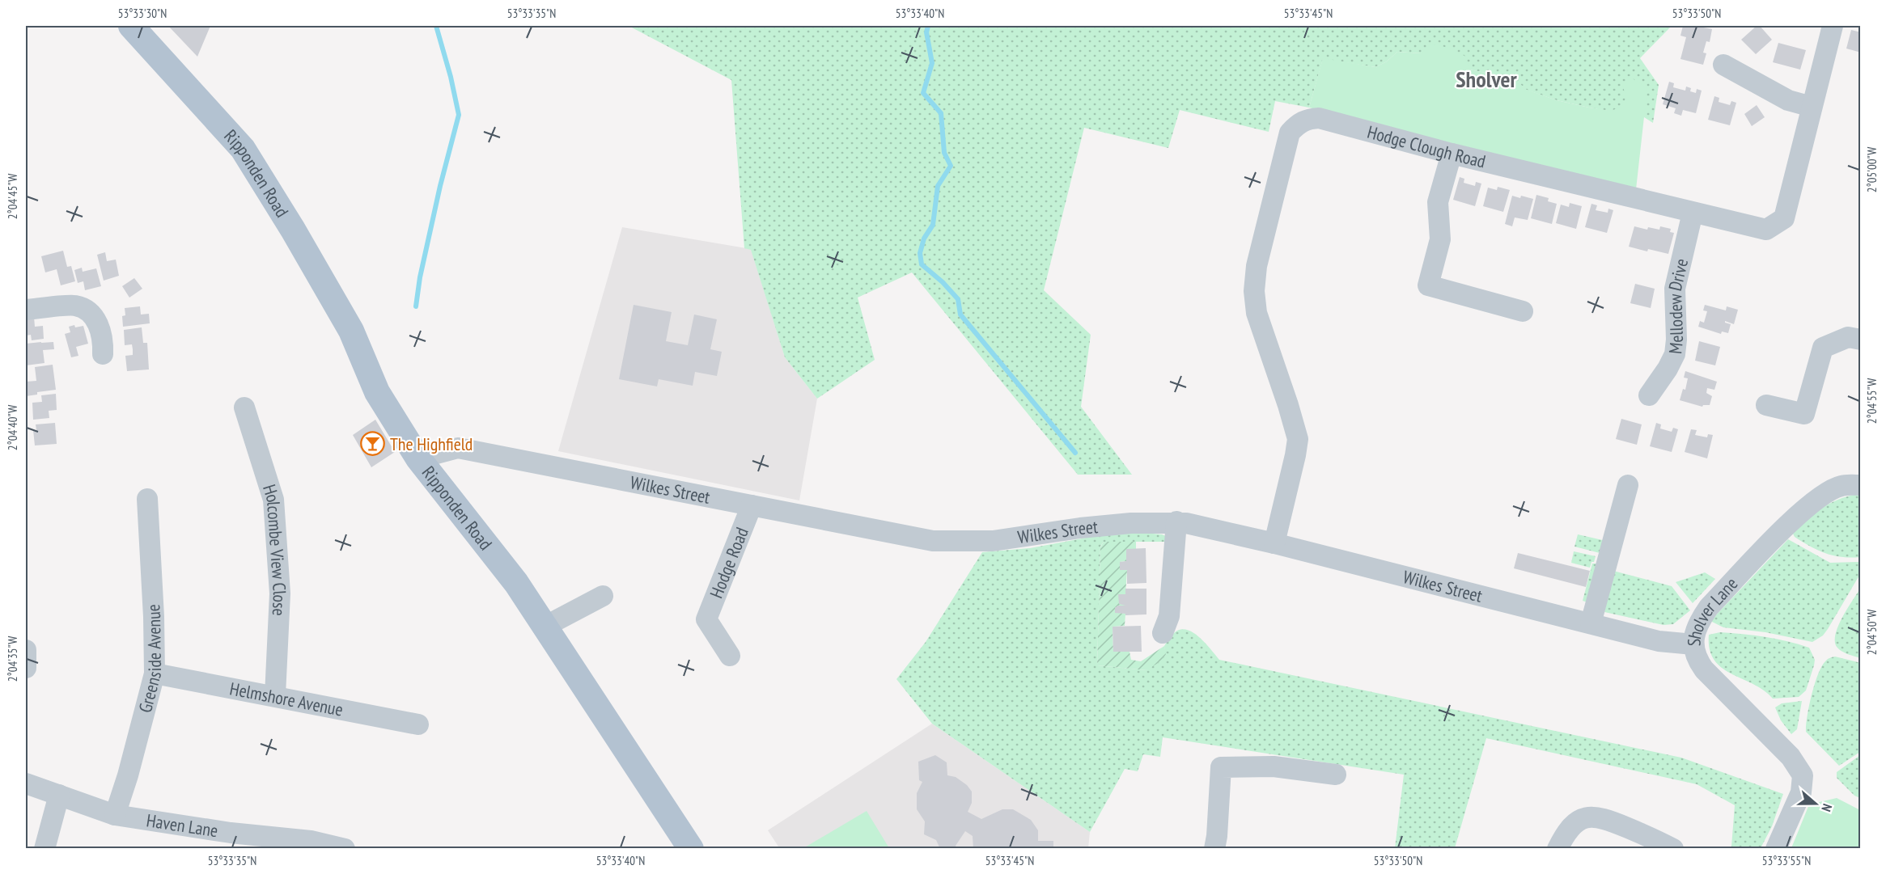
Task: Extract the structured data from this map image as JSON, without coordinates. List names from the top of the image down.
{
  "streets": {
    "main road": ["Ripponden Road"],
    "street": [
      "Hodge Clough Road",
      "Mellodew Drive",
      "Wilkes Street",
      "Holcombe View Close",
      "Hodge Road",
      "Sholver Lane",
      "Greenside Avenue",
      "Helmshore Avenue",
      "Haven Lane"
    ]
  },
  "crossings": [
    ["Hodge Clough Road", "Mellodew Drive"],
    ["Hodge Clough Road", "Wilkes Street"],
    ["Ripponden Road", "Wilkes Street"],
    ["Wilkes Street", "Hodge Road"],
    ["Wilkes Street", "Sholver Lane"],
    ["Holcombe View Close", "Helmshore Avenue"],
    ["Greenside Avenue", "Helmshore Avenue"],
    ["Greenside Avenue", "Haven Lane"]
  ],
  "districts": ["Sholver"],
  "places": {
    "bar": ["The Highfield"]
  },
  "north": "right",
  "coordinates": [
    "53°33'30\"N",
    "53°33'35\"N",
    "53°33'40\"N",
    "53°33'45\"N",
    "53°33'50\"N",
    "2°05'00\"W",
    "2°04'45\"W",
    "2°04'55\"W",
    "2°04'40\"W",
    "2°04'50\"W",
    "2°04'35\"W",
    "53°33'55\"N"
  ]
}
